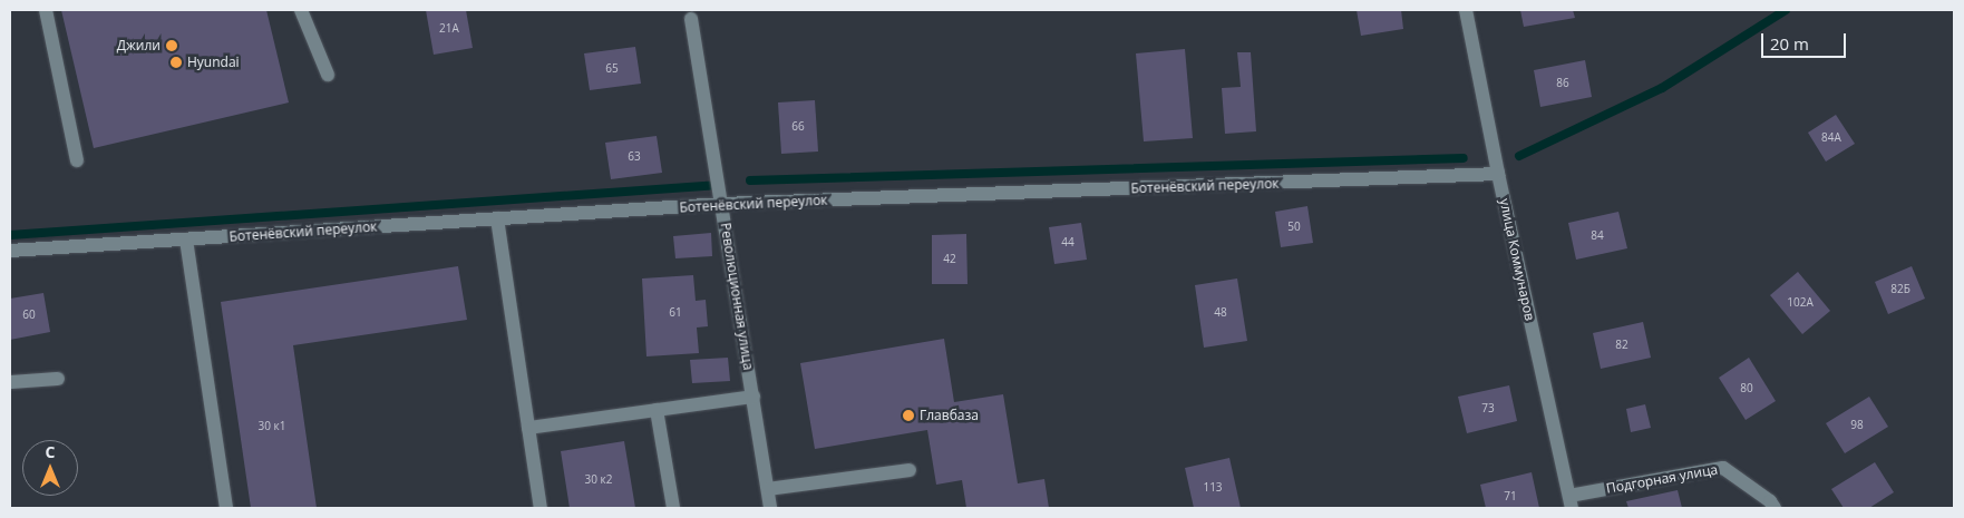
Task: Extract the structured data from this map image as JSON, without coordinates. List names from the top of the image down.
{
  "streets": {
    "street": [
      "Ботенёвский переулок",
      "улица Коммунаров",
      "Революционная улица",
      "Подгорная улица"
    ]
  },
  "crossings": [
    ["Ботенёвский переулок", "улица Коммунаров"],
    ["Ботенёвский переулок", "Революционная улица"],
    ["улица Коммунаров", "Подгорная улица"]
  ],
  "places": ["Джили", "Hyundai", "Главбаза"],
  "house_numbers": [
    "21А",
    "65",
    "86",
    "66",
    "84А",
    "63",
    "50",
    "84",
    "44",
    "42",
    "82Б",
    "102А",
    "61",
    "48",
    "60",
    "82",
    "80",
    "73",
    "98",
    "30 к1",
    "30 к2",
    "113",
    "71"
  ],
  "scale_bar": "20 m",
  "north": "top"
}
